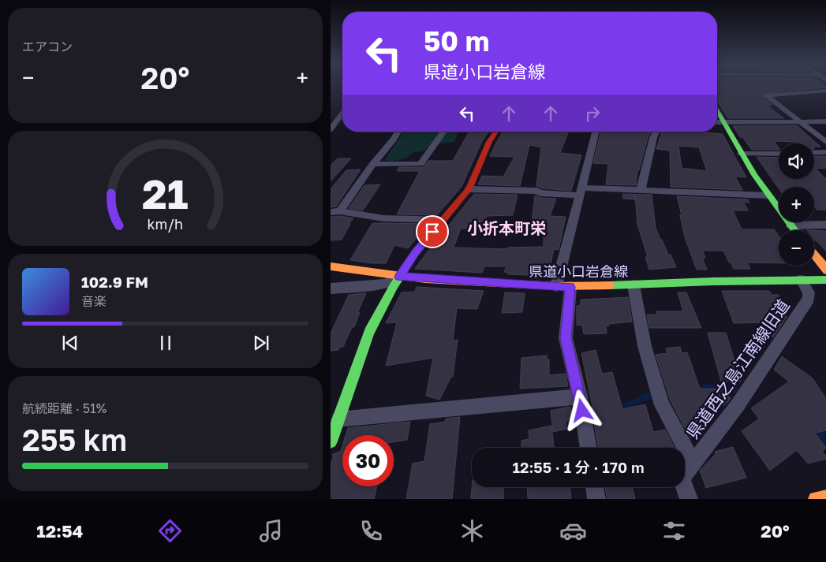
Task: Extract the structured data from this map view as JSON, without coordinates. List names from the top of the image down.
{
  "streets": {
    "main road": ["県道小口岩倉線"],
    "street": ["県道西之島江南線旧道"]
  },
  "crossings": [
    ["県道小口岩倉線", "県道西之島江南線旧道"]
  ],
  "districts": ["小折本町栄"],
  "page": {
    "tile": [
      "エアコン",
      ["航続距離 · 51%", "255 km"]
    ],
    "turn": ["50 m", "県道小口岩倉線"],
    "heat": ["−", "20°", "+"],
    "map_buttons": ["+", "−"],
    "song": ["102.9 FM", "音楽"],
    "limit": "30",
    "trip": "12:55 · 1 分 · 170 m",
    "tabs": ["12:54", "20°"],
    "gauge": ["21", "km/h"]
  }
}
